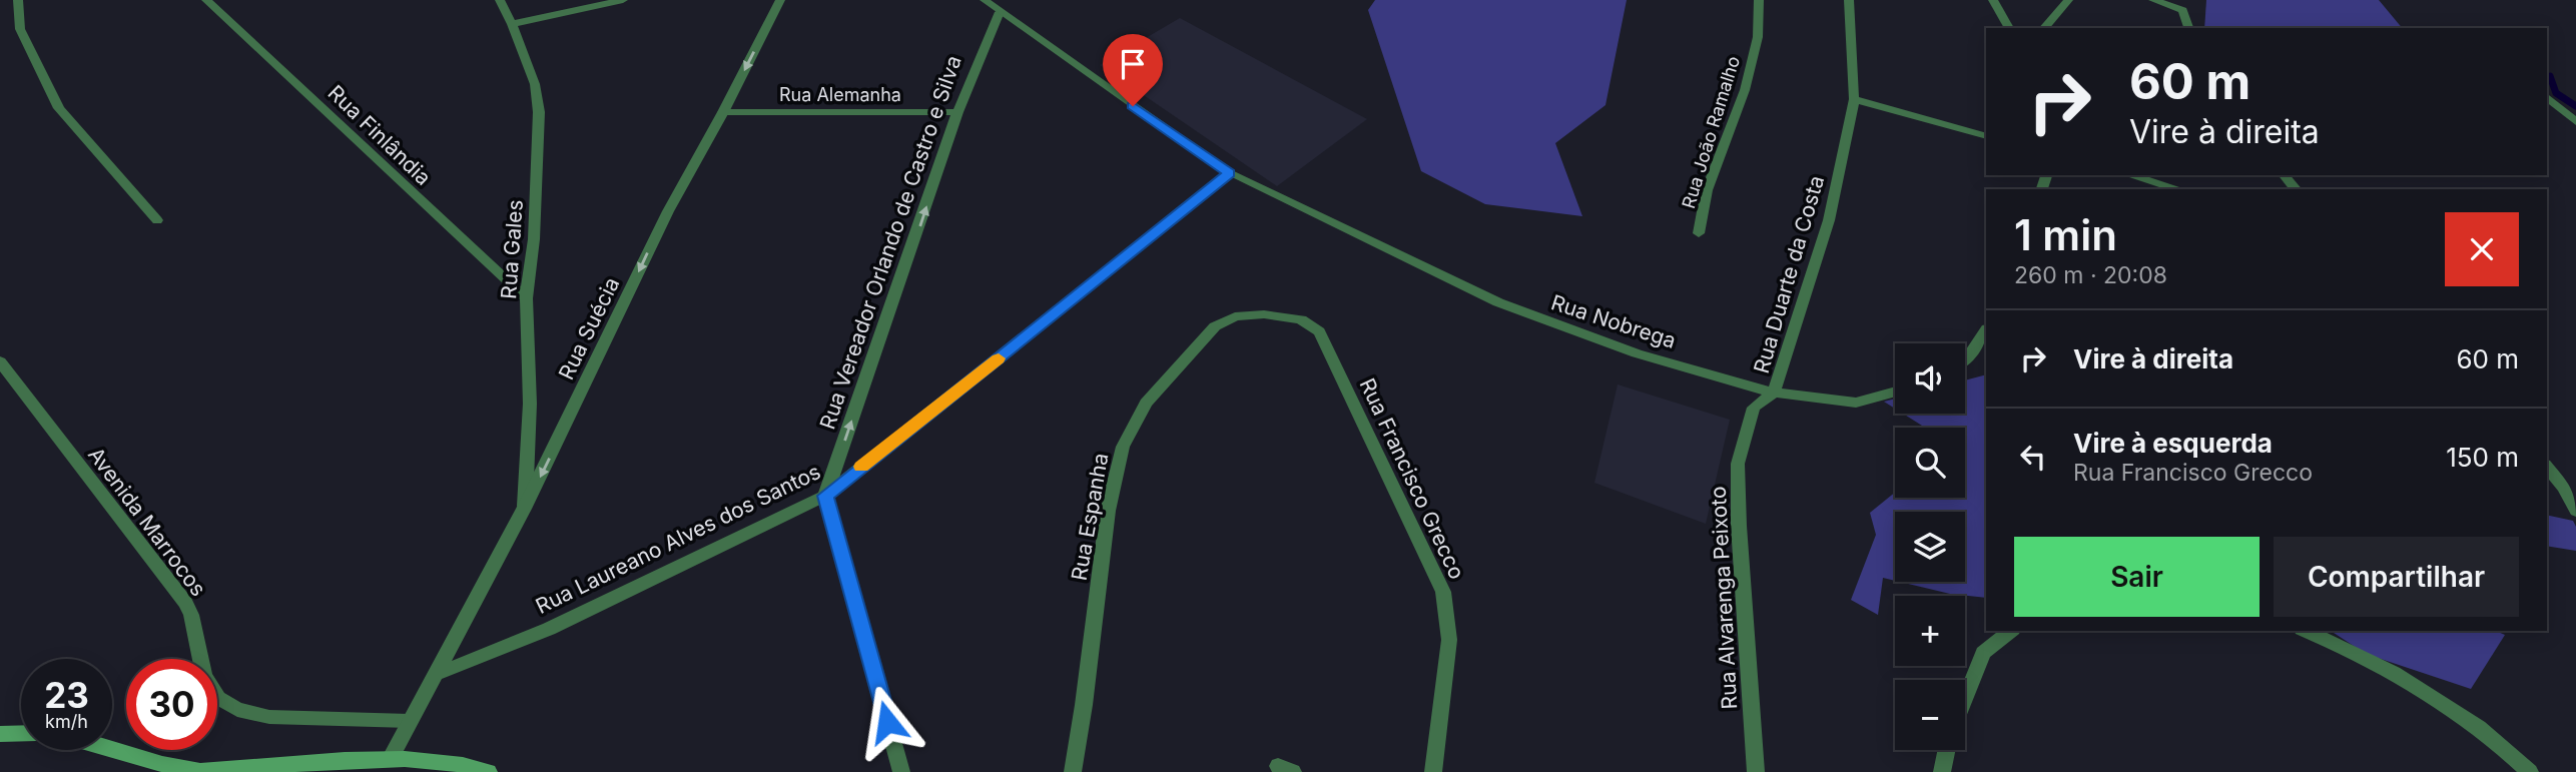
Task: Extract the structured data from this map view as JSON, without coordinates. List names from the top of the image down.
{
  "streets": {
    "street": [
      "Rua Alemanha",
      "Rua João Ramalho",
      "Rua Finlândia",
      "Rua Vereador Orlando de Castro e Silva",
      "Rua Gales",
      "Rua Duarte da Costa",
      "Rua Nobrega",
      "Rua Suécia",
      "Rua Francisco Grecco",
      "Rua Espanha",
      "Avenida Marrocos",
      "Rua Laureano Alves dos Santos",
      "Rua Alvarenga Peixoto"
    ]
  },
  "crossings": [
    ["Rua Alemanha", "Rua Vereador Orlando de Castro e Silva"],
    ["Rua Alemanha", "Rua Suécia"],
    ["Rua Finlândia", "Rua Gales"],
    ["Rua Vereador Orlando de Castro e Silva", "Rua Laureano Alves dos Santos"],
    ["Rua Gales", "Rua Suécia"],
    ["Rua Duarte da Costa", "Rua Nobrega"],
    ["Rua Duarte da Costa", "Rua Alvarenga Peixoto"],
    ["Rua Nobrega", "Rua Laureano Alves dos Santos"],
    ["Rua Nobrega", "Rua Alvarenga Peixoto"],
    ["Rua Suécia", "Rua Laureano Alves dos Santos"],
    ["Rua Francisco Grecco", "Rua Espanha"]
  ],
  "one_way": ["Rua Vereador Orlando de Castro e Silva", "Rua Suécia"],
  "page": {
    "turn": ["60 m", "Vire à direita"],
    "heading": ["1 min", "260 m · 20:08"],
    "list": [
      {
        "name": "Vire à direita",
        "value": "60 m"
      },
      {
        "name": "Vire à esquerda",
        "note": "Rua Francisco Grecco",
        "value": "150 m"
      }
    ],
    "map_buttons": ["+", "−"],
    "buttons": ["Sair", "Compartilhar"],
    "speed": "23 km/h",
    "limit": "30"
  }
}
